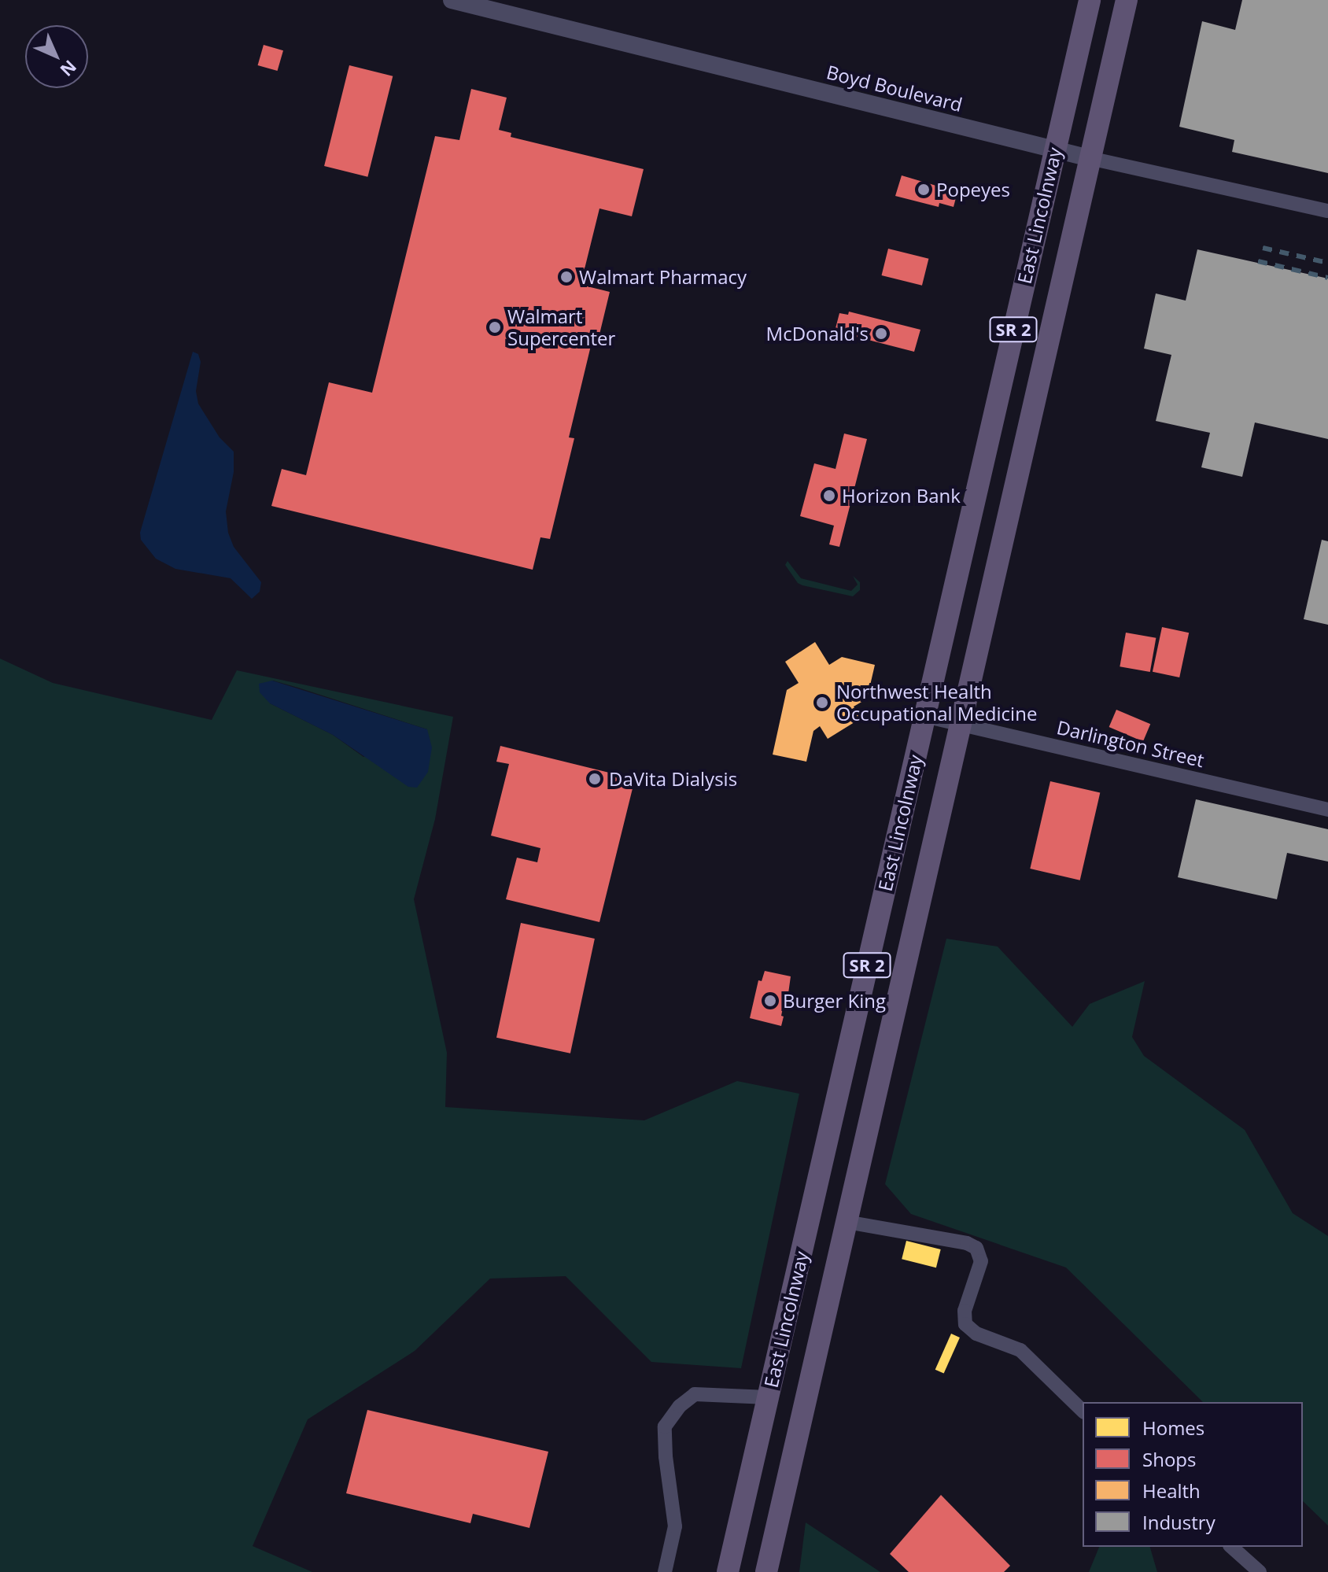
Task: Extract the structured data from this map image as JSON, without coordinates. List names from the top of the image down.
{
  "streets": {
    "main road": ["East Lincolnway", "SR 2"],
    "street": ["Boyd Boulevard", "Darlington Street"]
  },
  "crossings": [
    ["Boyd Boulevard", "East Lincolnway"],
    ["East Lincolnway", "Darlington Street"]
  ],
  "places": [
    "Popeyes",
    "Walmart Pharmacy",
    "Walmart Supercenter",
    "McDonald's",
    "Horizon Bank",
    "Northwest Health Occupational Medicine",
    "DaVita Dialysis",
    "Burger King"
  ],
  "legend": [
    "Homes",
    "Shops",
    "Health",
    "Industry"
  ],
  "north": "bottom right"
}
